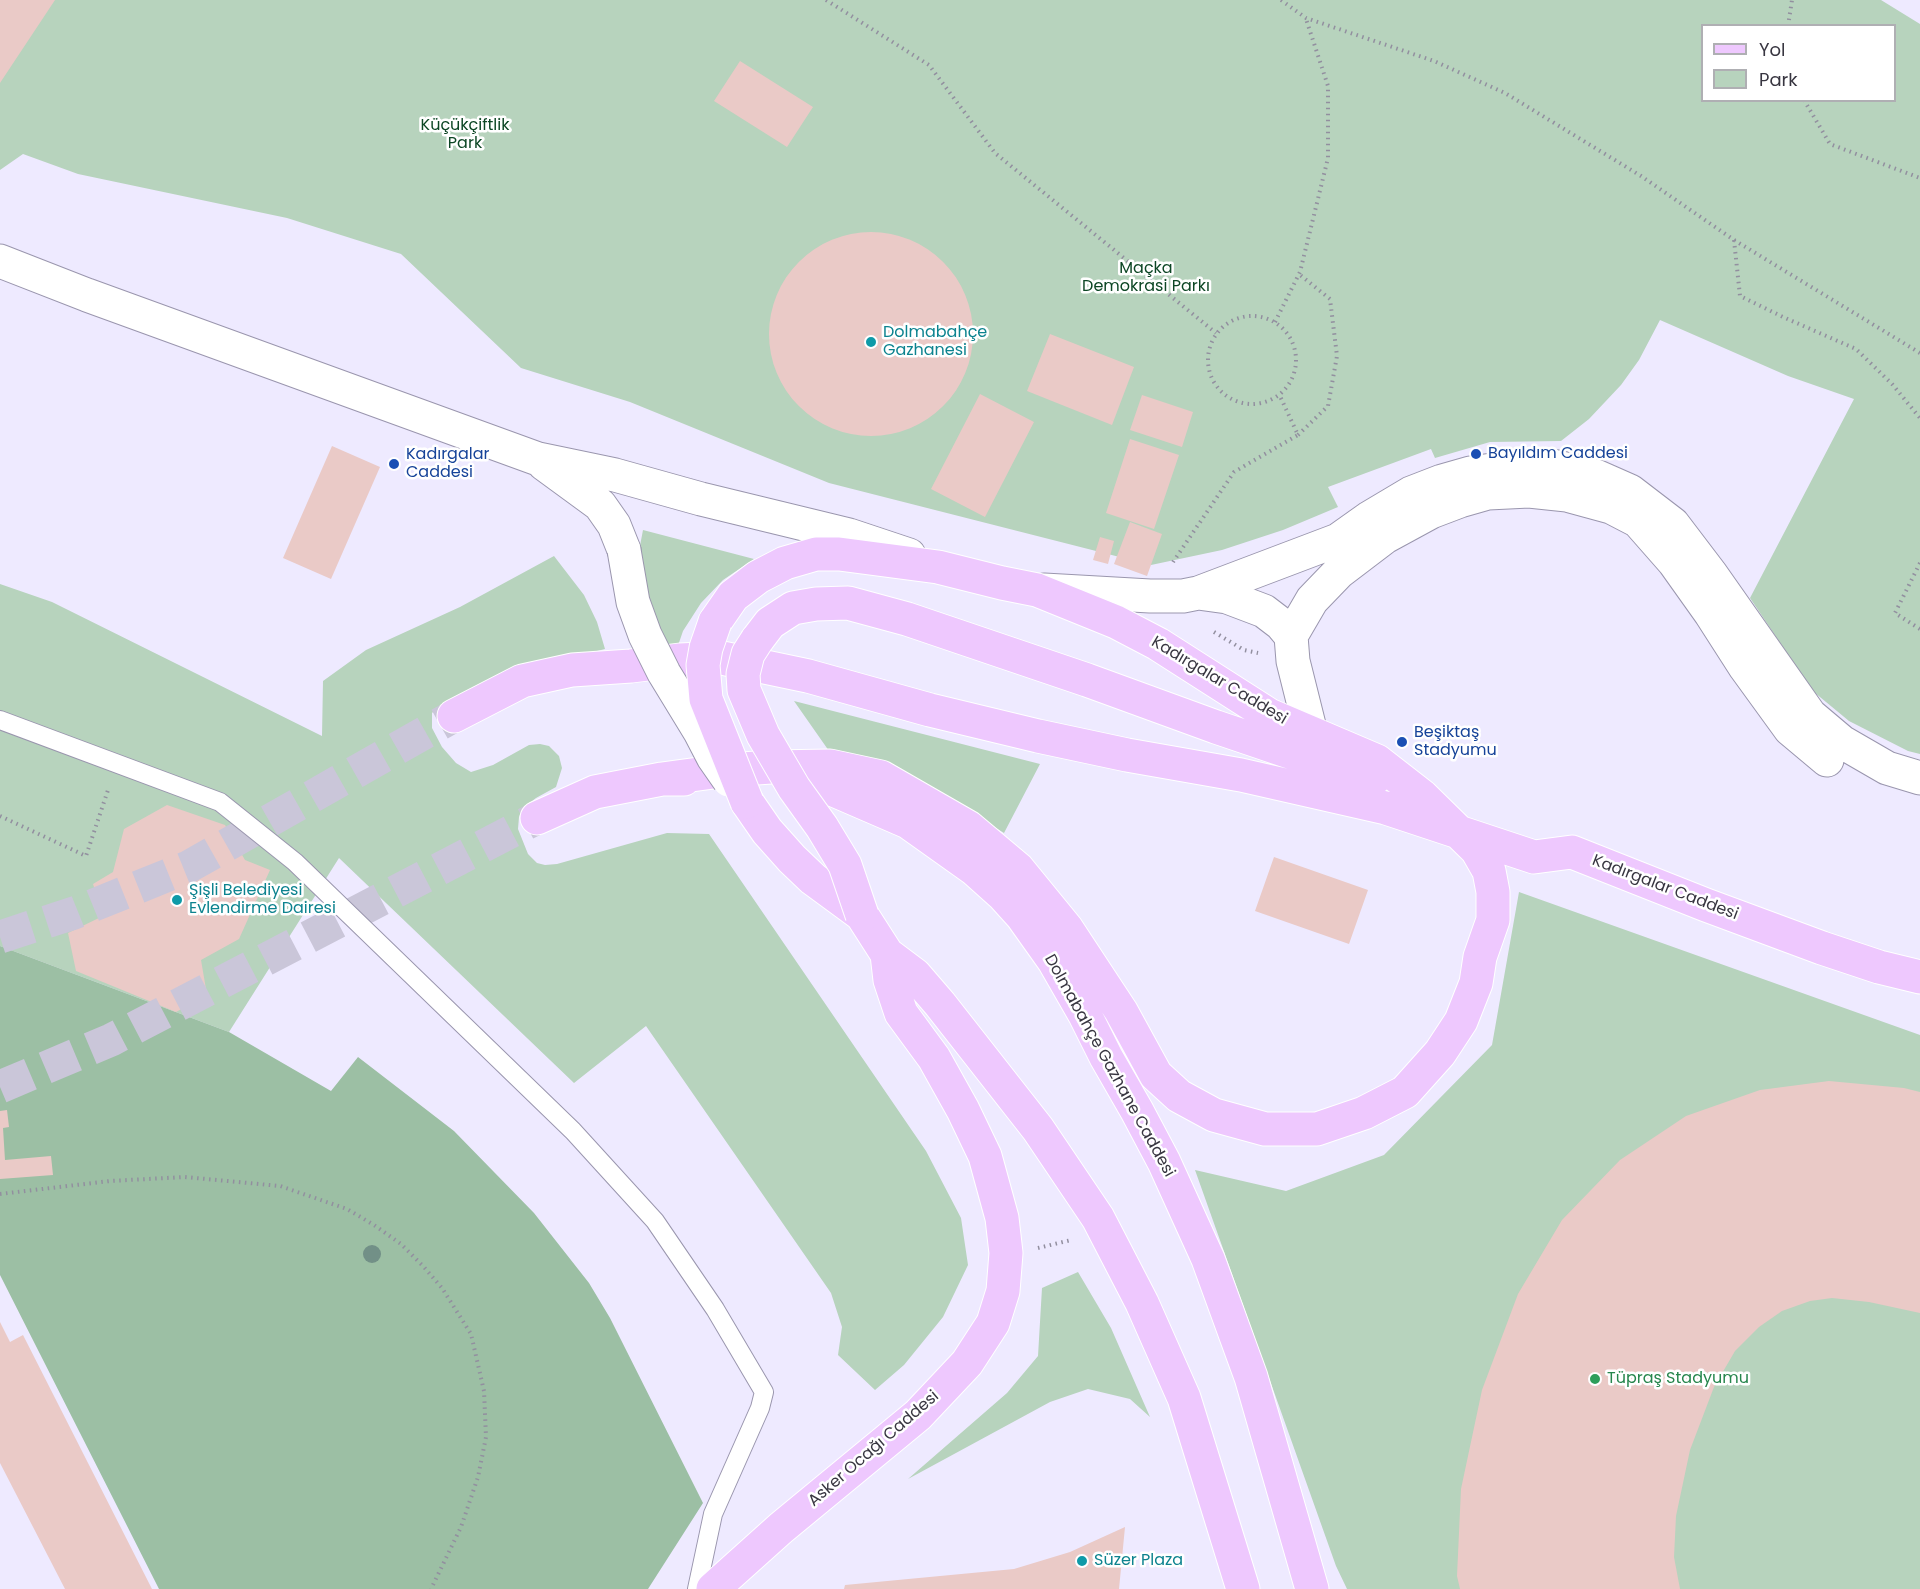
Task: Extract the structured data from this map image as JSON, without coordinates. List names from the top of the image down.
{
  "streets": {
    "main road": ["Kadırgalar Caddesi", "Dolmabahçe Gazhane Caddesi", "Asker Ocağı Caddesi"]
  },
  "parks": ["Küçükçiftlik Park", "Maçka Demokrasi Parkı"],
  "places": [
    "Dolmabahçe Gazhanesi",
    "Bayıldım Caddesi",
    "Kadırgalar Caddesi",
    "Beşiktaş Stadyumu",
    "Şişli Belediyesi Evlendirme Dairesi",
    "Tüpraş Stadyumu",
    "Süzer Plaza"
  ],
  "legend": ["Yol", "Park"]
}
